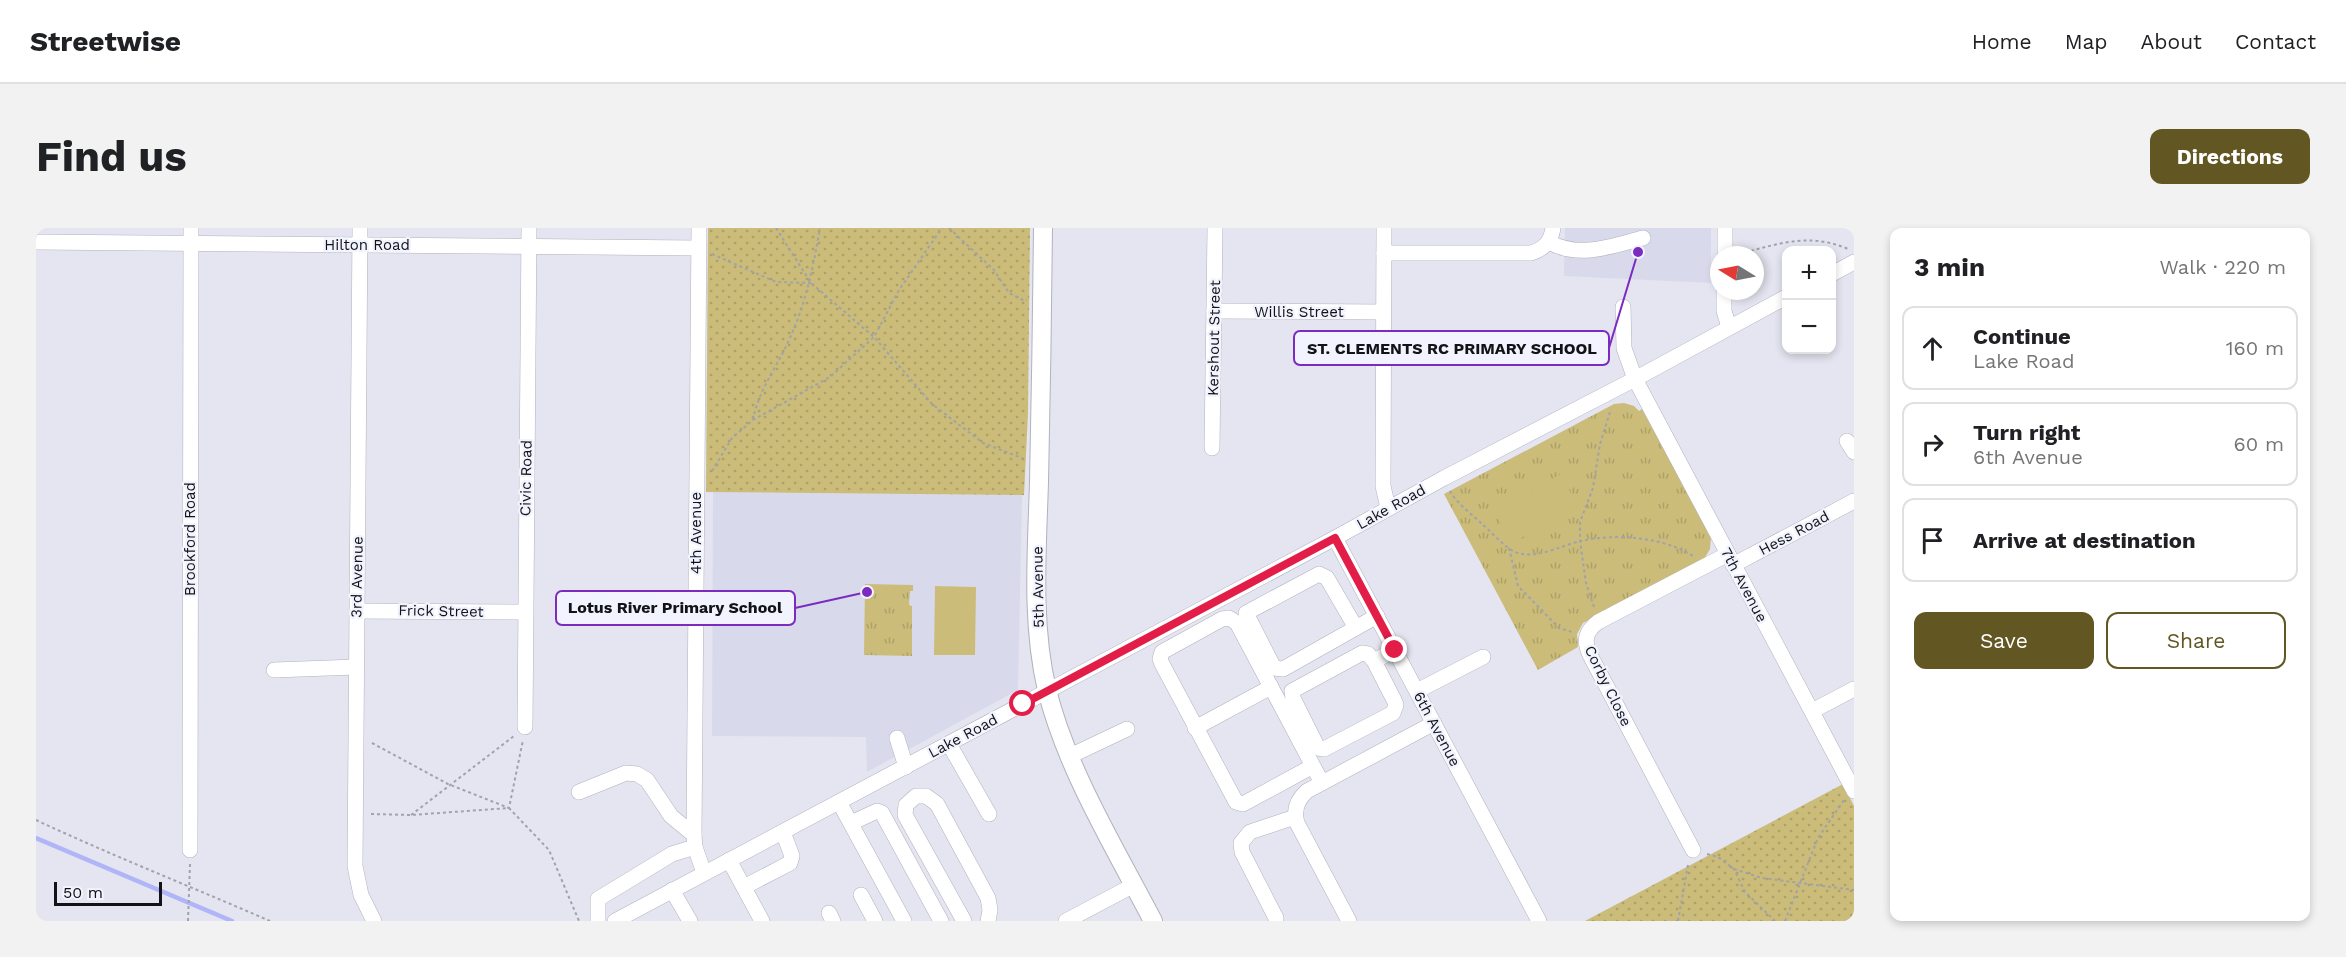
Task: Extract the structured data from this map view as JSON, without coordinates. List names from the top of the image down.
{
  "streets": {
    "main road": ["5th Avenue"],
    "street": [
      "Hilton Road",
      "Willis Street",
      "Kershout Street",
      "Civic Road",
      "Lake Road",
      "4th Avenue",
      "Hess Road",
      "Brookford Road",
      "3rd Avenue",
      "7th Avenue",
      "Frick Street",
      "Corby Close",
      "6th Avenue"
    ]
  },
  "crossings": [
    ["Hilton Road", "Civic Road"],
    ["Hilton Road", "4th Avenue"],
    ["Hilton Road", "Brookford Road"],
    ["Hilton Road", "3rd Avenue"],
    ["Willis Street", "Kershout Street"],
    ["Civic Road", "Frick Street"],
    ["Lake Road", "4th Avenue"],
    ["Lake Road", "7th Avenue"],
    ["Lake Road", "5th Avenue"],
    ["Lake Road", "6th Avenue"],
    ["Hess Road", "7th Avenue"],
    ["Hess Road", "Corby Close"],
    ["3rd Avenue", "Frick Street"],
    ["7th Avenue", "Corby Close"]
  ],
  "places": ["ST. CLEMENTS RC PRIMARY SCHOOL", "Lotus River Primary School"],
  "scale_bar": "50 m",
  "north": "left",
  "page": {
    "header": "Streetwise",
    "nav": [
      "Home",
      "Map",
      "About",
      "Contact"
    ],
    "buttons": [
      "Directions",
      ["Save", "Share"]
    ],
    "title": "Find us",
    "heading": ["3 min", "Walk · 220 m"],
    "map_buttons": ["+", "−"],
    "list": [
      ["Continue", "Lake Road", "160 m"],
      ["Turn right", "6th Avenue", "60 m"],
      "Arrive at destination"
    ],
    "scale": "50 m"
  }
}
